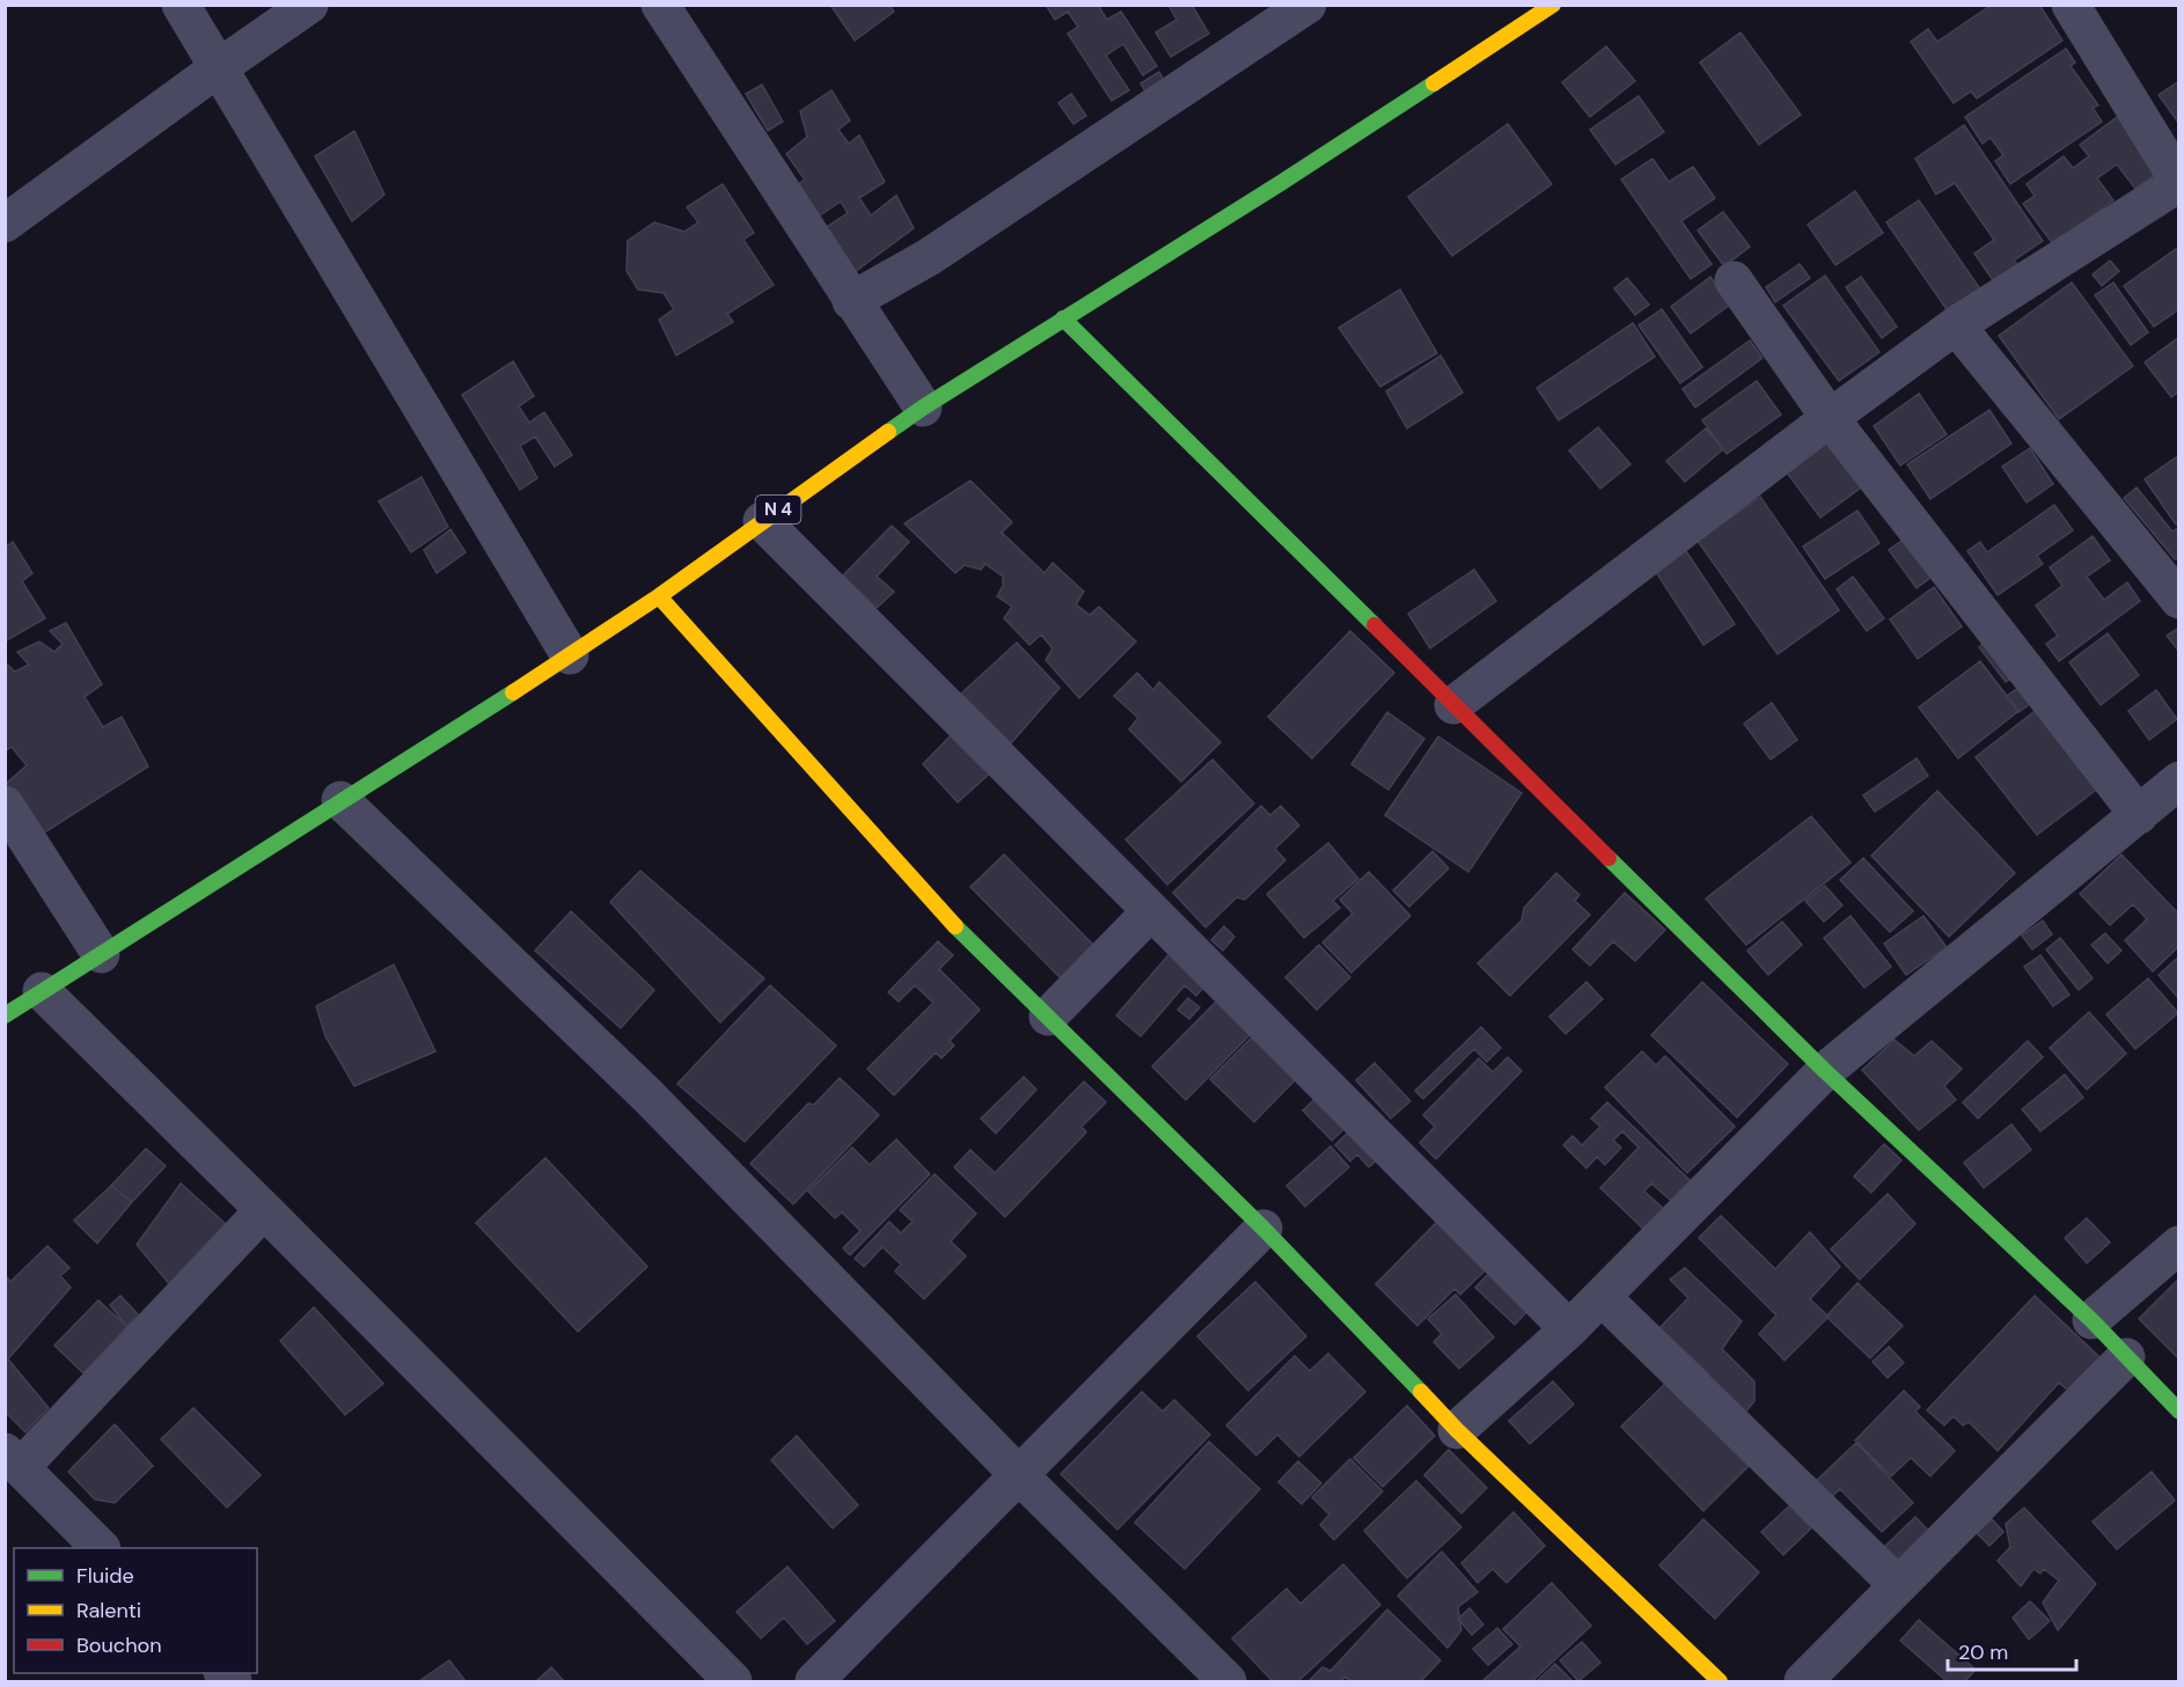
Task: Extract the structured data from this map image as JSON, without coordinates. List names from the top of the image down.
{
  "streets": {
    "street": ["N 4"]
  },
  "legend": ["Fluide", "Ralenti", "Bouchon"],
  "scale_bar": "20 m"
}
